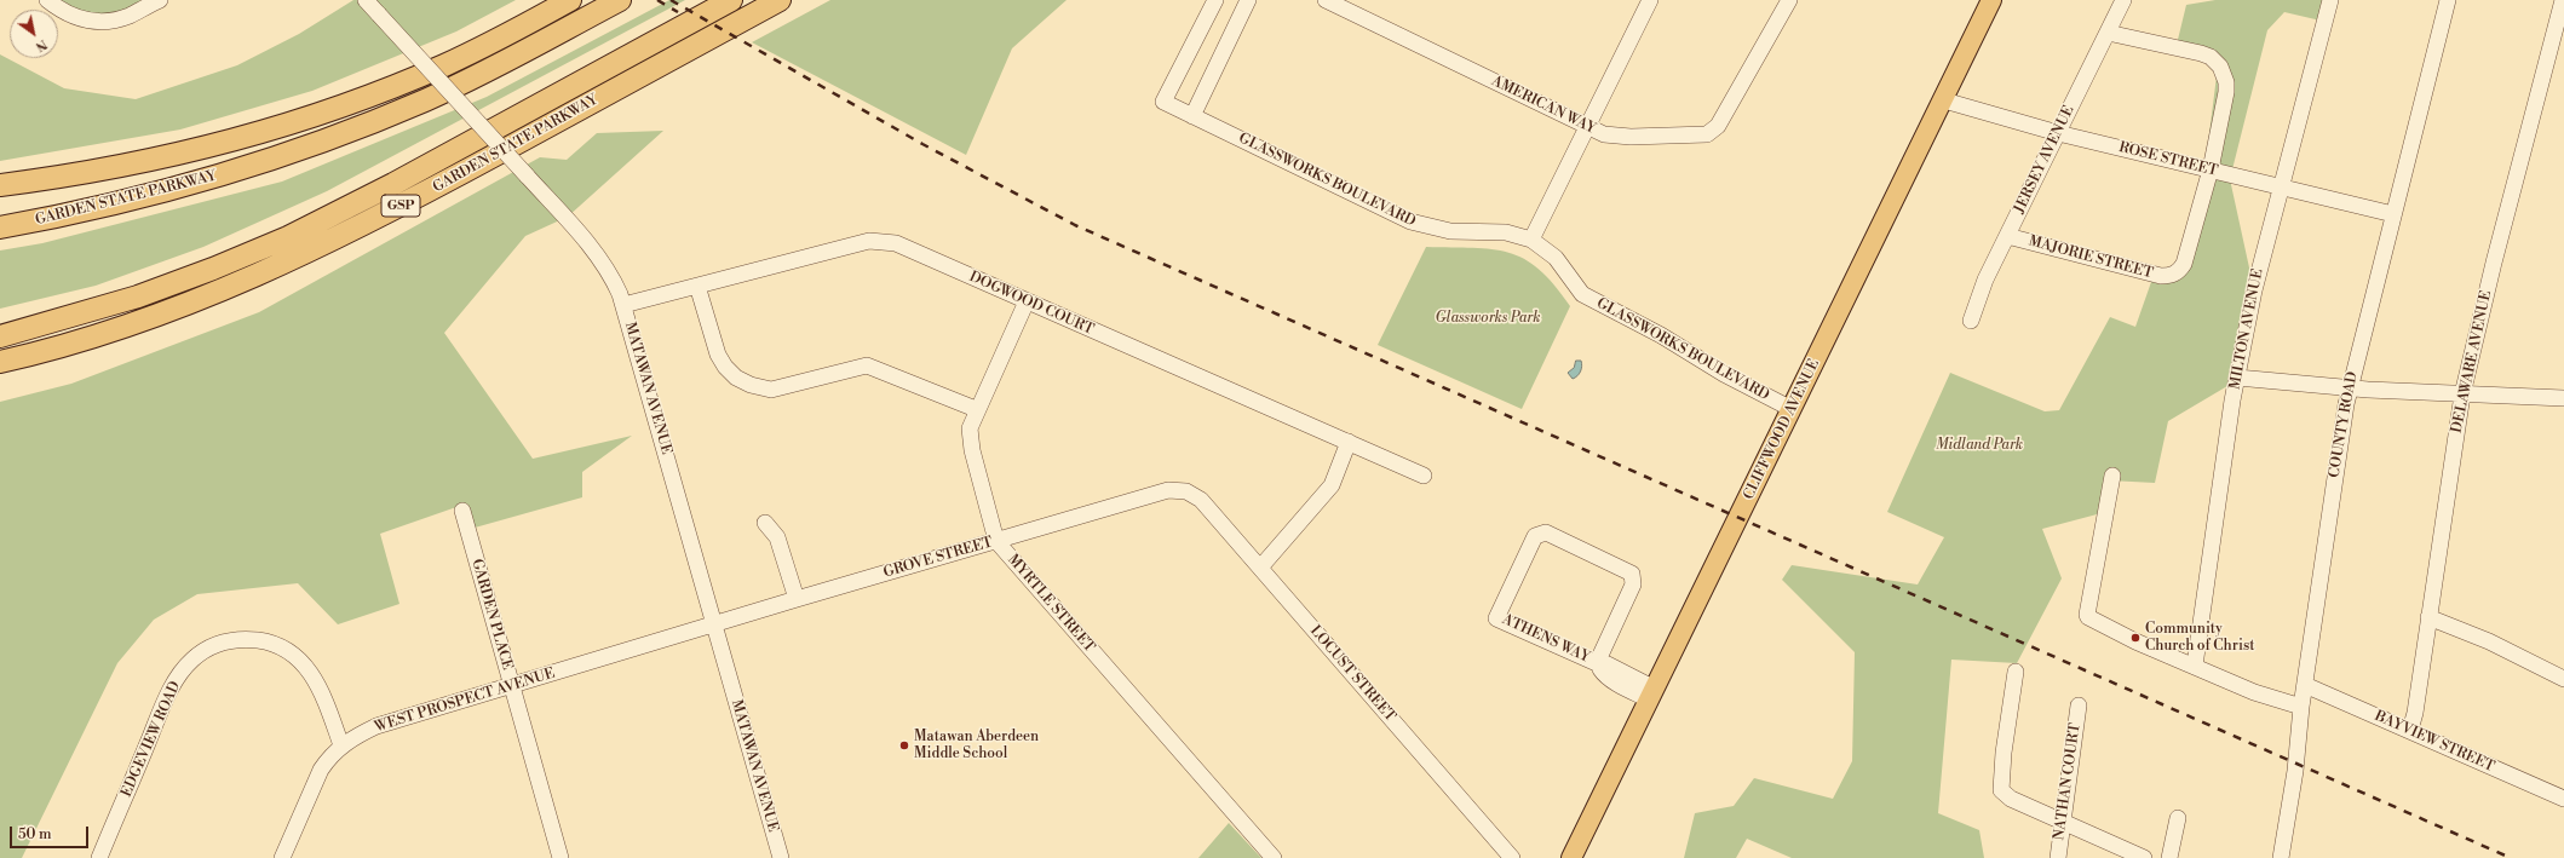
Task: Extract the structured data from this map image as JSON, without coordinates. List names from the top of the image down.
{
  "streets": {
    "highway": ["GARDEN STATE PARKWAY", "GSP"],
    "main road": ["CLIFFWOOD AVENUE"],
    "street": [
      "AMERICAN WAY",
      "JERSEY AVENUE",
      "ROSE STREET",
      "GLASSWORKS BOULEVARD",
      "MAJORIE STREET",
      "DOGWOOD COURT",
      "MILTON AVENUE",
      "DELAWARE AVENUE",
      "MATAWAN AVENUE",
      "COUNTY ROAD",
      "GROVE STREET",
      "MYRTLE STREET",
      "GARDEN PLACE",
      "ATHENS WAY",
      "LOCUST STREET",
      "WEST PROSPECT AVENUE",
      "EDGEVIEW ROAD",
      "BAYVIEW STREET",
      "NATHAN COURT"
    ]
  },
  "crossings": [
    ["JERSEY AVENUE", "ROSE STREET"],
    ["JERSEY AVENUE", "MAJORIE STREET"],
    ["ROSE STREET", "MAJORIE STREET"],
    ["ROSE STREET", "MILTON AVENUE"],
    ["ROSE STREET", "COUNTY ROAD"],
    ["ROSE STREET", "CLIFFWOOD AVENUE"],
    ["GLASSWORKS BOULEVARD", "CLIFFWOOD AVENUE"],
    ["DOGWOOD COURT", "MATAWAN AVENUE"],
    ["DOGWOOD COURT", "MYRTLE STREET"],
    ["DELAWARE AVENUE", "BAYVIEW STREET"],
    ["MATAWAN AVENUE", "GROVE STREET"],
    ["MATAWAN AVENUE", "WEST PROSPECT AVENUE"],
    ["COUNTY ROAD", "BAYVIEW STREET"],
    ["CLIFFWOOD AVENUE", "ATHENS WAY"],
    ["GROVE STREET", "MYRTLE STREET"],
    ["GROVE STREET", "LOCUST STREET"],
    ["GROVE STREET", "WEST PROSPECT AVENUE"],
    ["GARDEN PLACE", "WEST PROSPECT AVENUE"],
    ["WEST PROSPECT AVENUE", "EDGEVIEW ROAD"]
  ],
  "parks": ["Glassworks Park", "Midland Park"],
  "places": ["Community Church of Christ", "Matawan Aberdeen Middle School"],
  "scale_bar": "50 m",
  "north": "bottom right"
}
